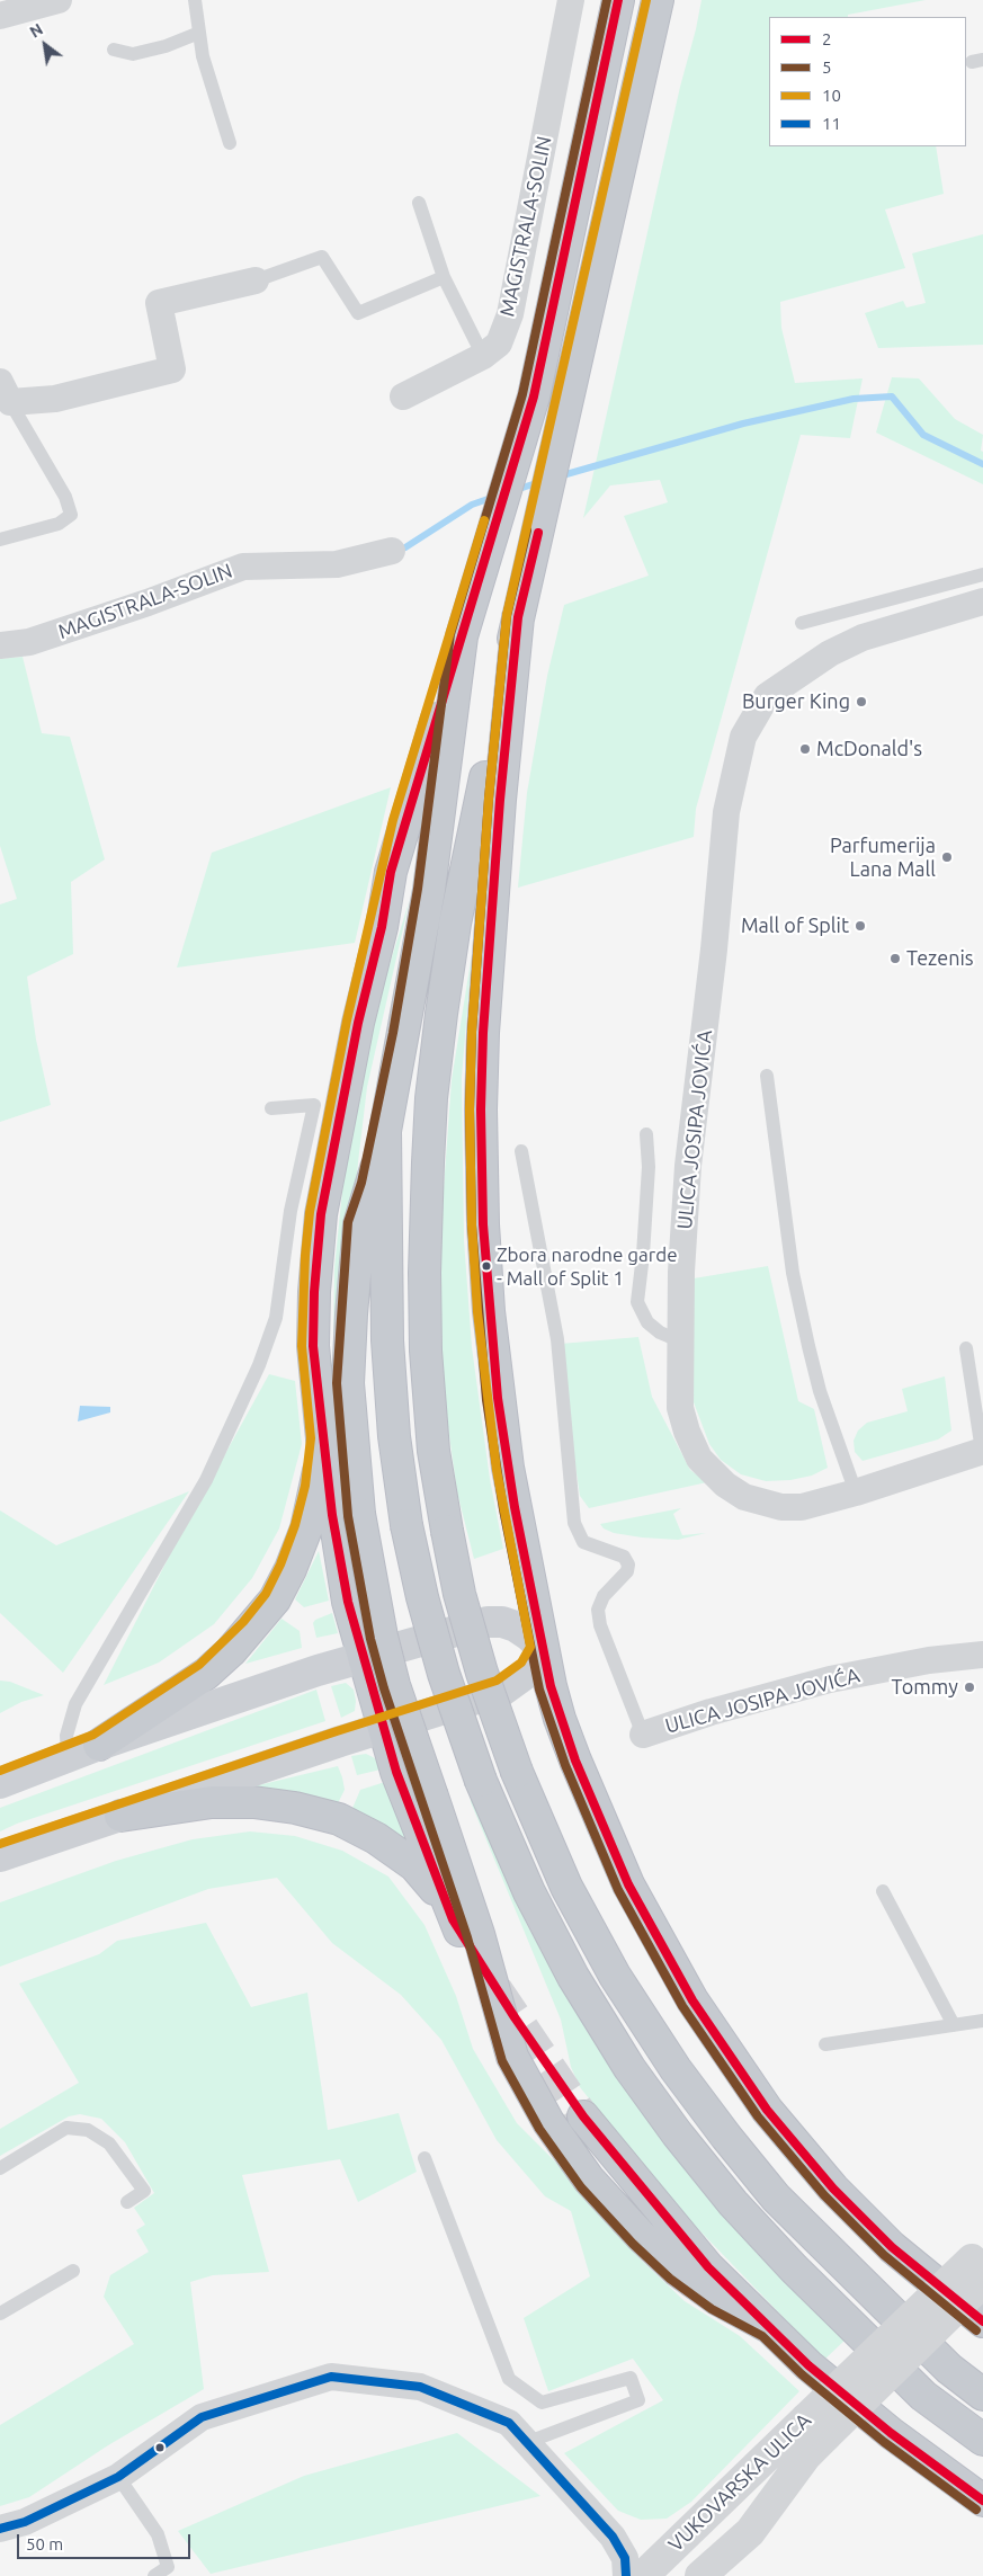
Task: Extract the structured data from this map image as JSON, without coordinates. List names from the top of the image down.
{
  "streets": {
    "street": ["MAGISTRALA-SOLIN", "ULICA JOSIPA JOVIĆA", "VUKOVARSKA ULICA"]
  },
  "places": [
    "Burger King",
    "McDonald's",
    "Parfumerija Lana Mall",
    "Mall of Split",
    "Tezenis",
    "Zbora narodne garde - Mall of Split 1",
    "Tommy"
  ],
  "lines": [
    "transit line 2",
    "transit line 5",
    "transit line 10",
    "transit line 11"
  ],
  "legend": [
    "2",
    "5",
    "10",
    "11"
  ],
  "scale_bar": "50 m",
  "north": "top left"
}
